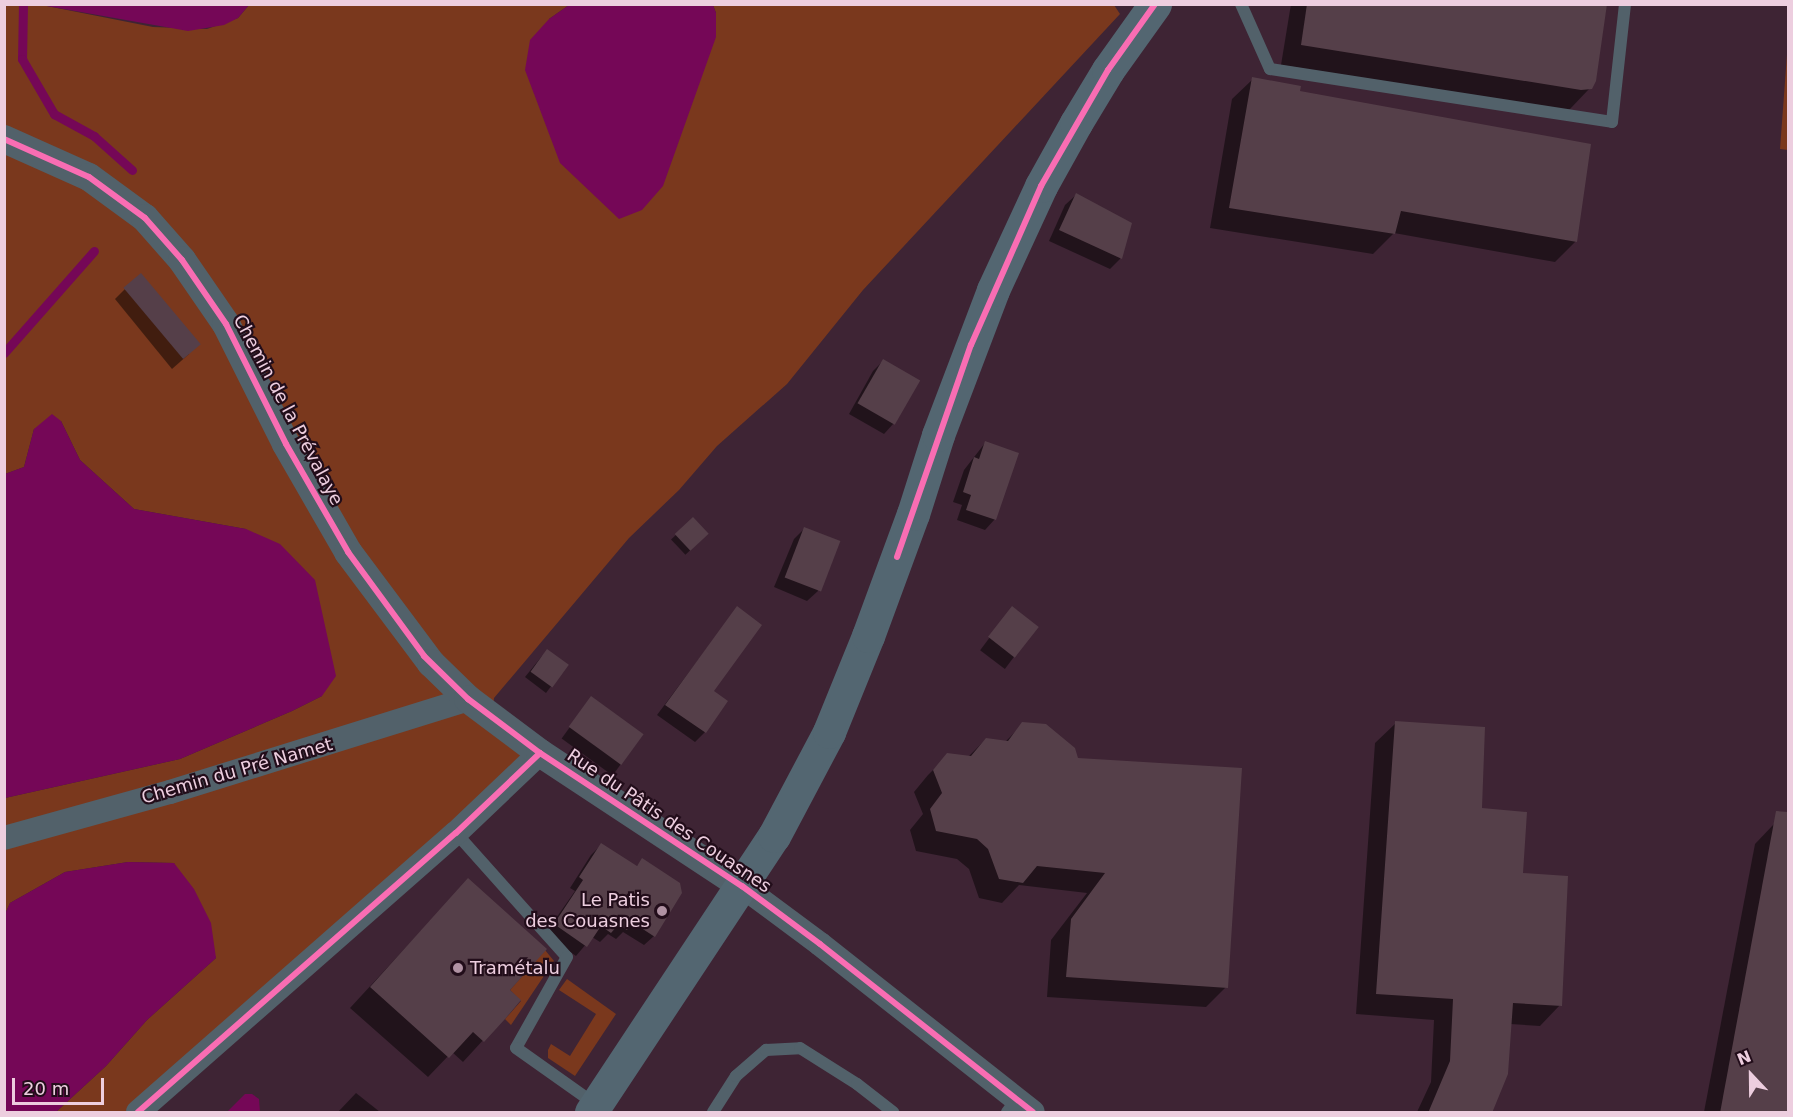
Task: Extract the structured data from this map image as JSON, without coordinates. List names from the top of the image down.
{
  "streets": {
    "street": ["Chemin de la Prévalaye", "Chemin du Pré Namet", "Rue du Pâtis des Couasnes"]
  },
  "crossings": [
    ["Chemin de la Prévalaye", "Rue du Pâtis des Couasnes"],
    ["Chemin du Pré Namet", "Rue du Pâtis des Couasnes"]
  ],
  "places": ["Le Patis des Couasnes", "Tramétalu"],
  "scale_bar": "20 m",
  "north": "top"
}
